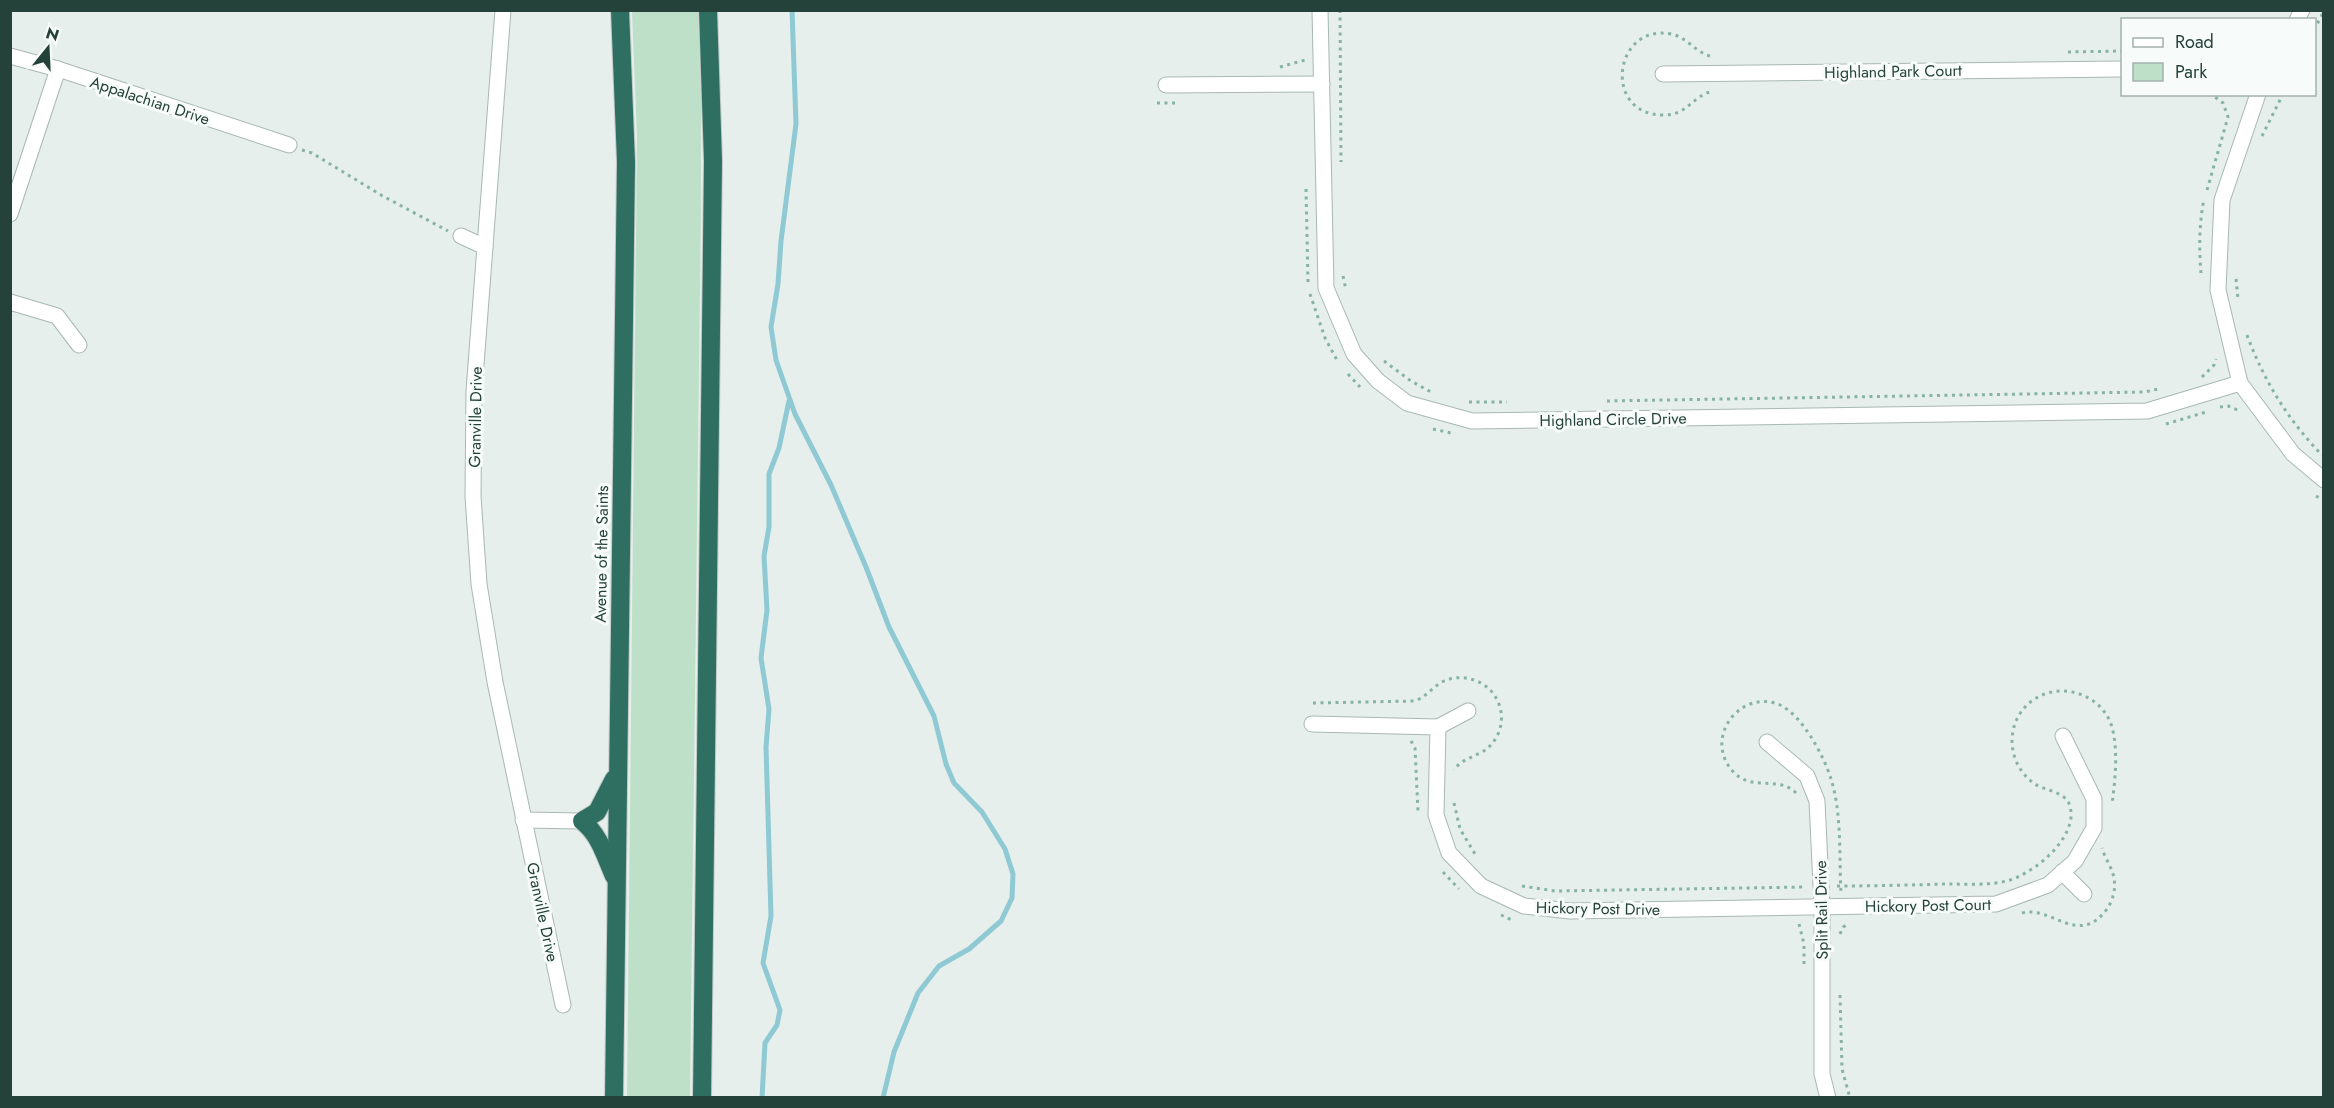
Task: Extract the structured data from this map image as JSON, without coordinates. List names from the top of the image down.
{
  "streets": {
    "highway": ["Avenue of the Saints"],
    "street": [
      "Highland Park Court",
      "Appalachian Drive",
      "Granville Drive",
      "Highland Circle Drive",
      "Hickory Post Court",
      "Hickory Post Drive",
      "Split Rail Drive"
    ]
  },
  "crossings": [
    ["Hickory Post Court", "Hickory Post Drive"],
    ["Hickory Post Court", "Split Rail Drive"],
    ["Hickory Post Drive", "Split Rail Drive"]
  ],
  "legend": ["Road", "Park"],
  "north": "top"
}
